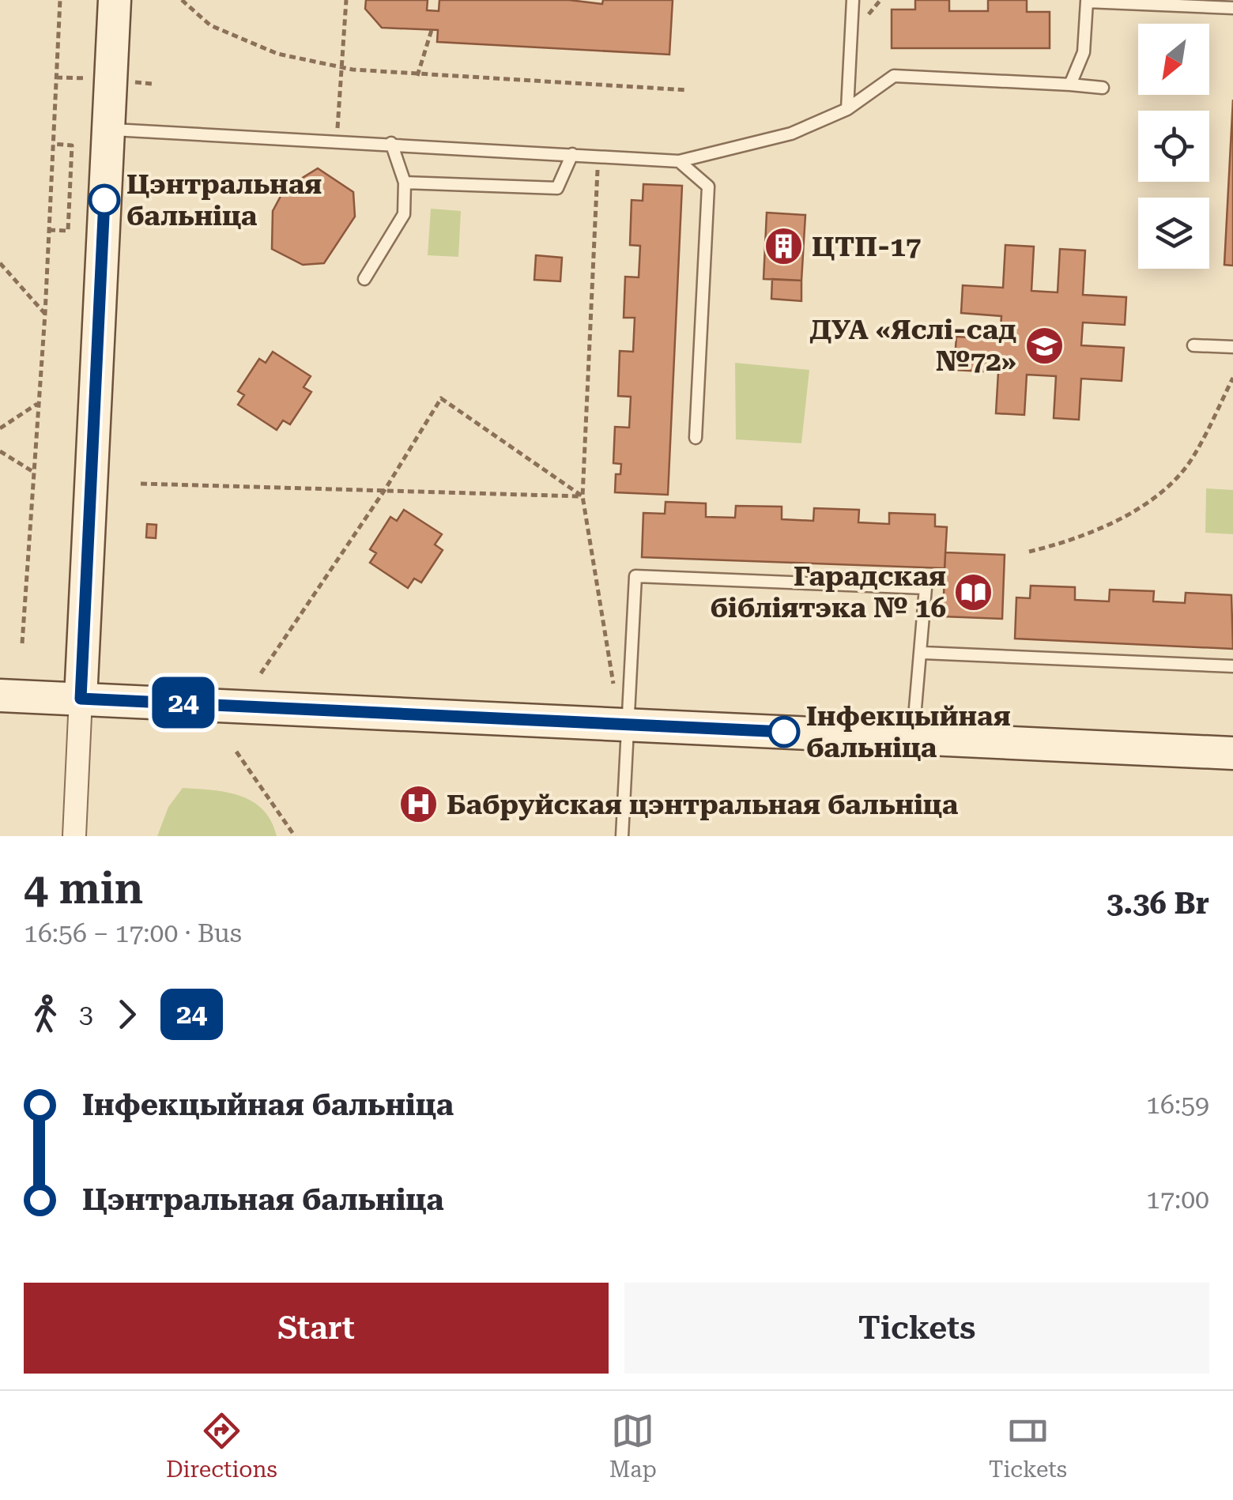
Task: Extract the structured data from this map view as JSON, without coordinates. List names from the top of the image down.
{
  "places": {
    "other": ["Цэнтральная бальніца", "Інфекцыйная бальніца"],
    "building": ["ЦТП-17"],
    "school or university": ["ДУА «Яслі-сад №72»"],
    "library": ["Гарадская бібліятэка № 16"],
    "hospital": ["Бабруйская цэнтральная бальніца"]
  },
  "lines": ["bus line 24"],
  "north": "bottom left",
  "page": {
    "on_map": "24",
    "heading": ["4 min", "16:56 – 17:00 · Bus", "3.36 Br"],
    "legs": ["3", "24"],
    "list": [
      {
        "name": "Інфекцыйная бальніца",
        "value": "16:59"
      },
      {
        "name": "Цэнтральная бальніца",
        "value": "17:00"
      }
    ],
    "buttons": ["Start", "Tickets"],
    "tabs": ["Directions", "Map", "Tickets"]
  }
}
